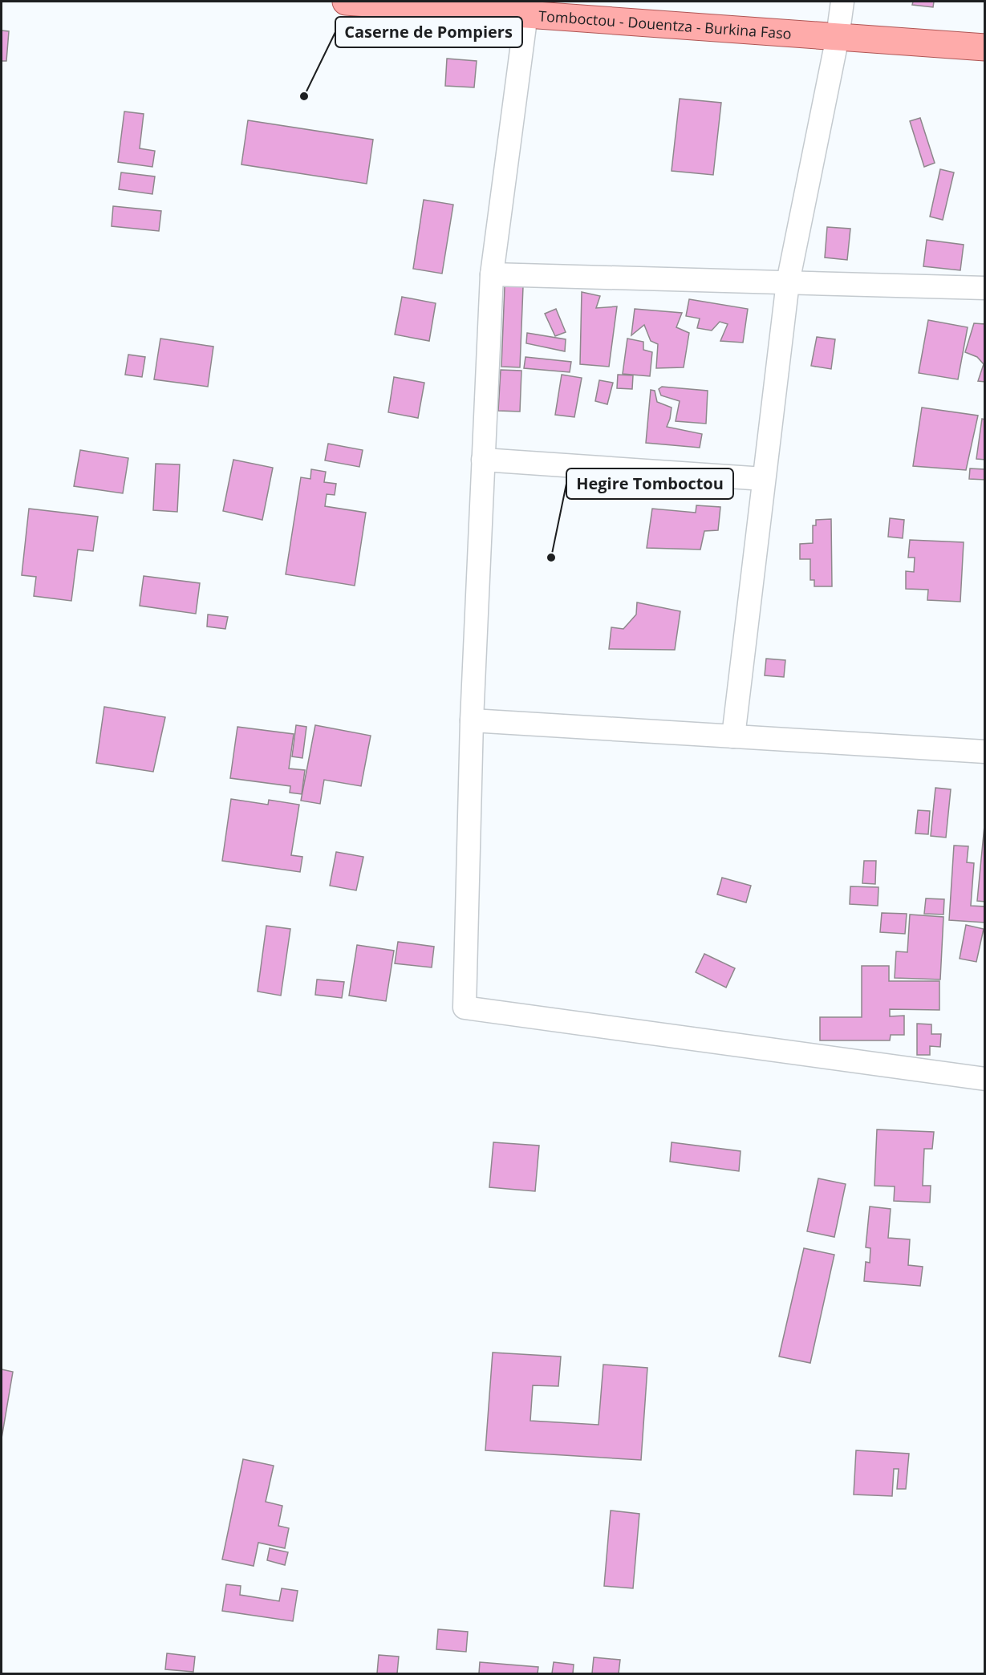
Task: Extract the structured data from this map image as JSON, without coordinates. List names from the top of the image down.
{
  "streets": {
    "main road": ["Tomboctou - Douentza - Burkina Faso"]
  },
  "places": ["Caserne de Pompiers", "Hegire Tomboctou"]
}
